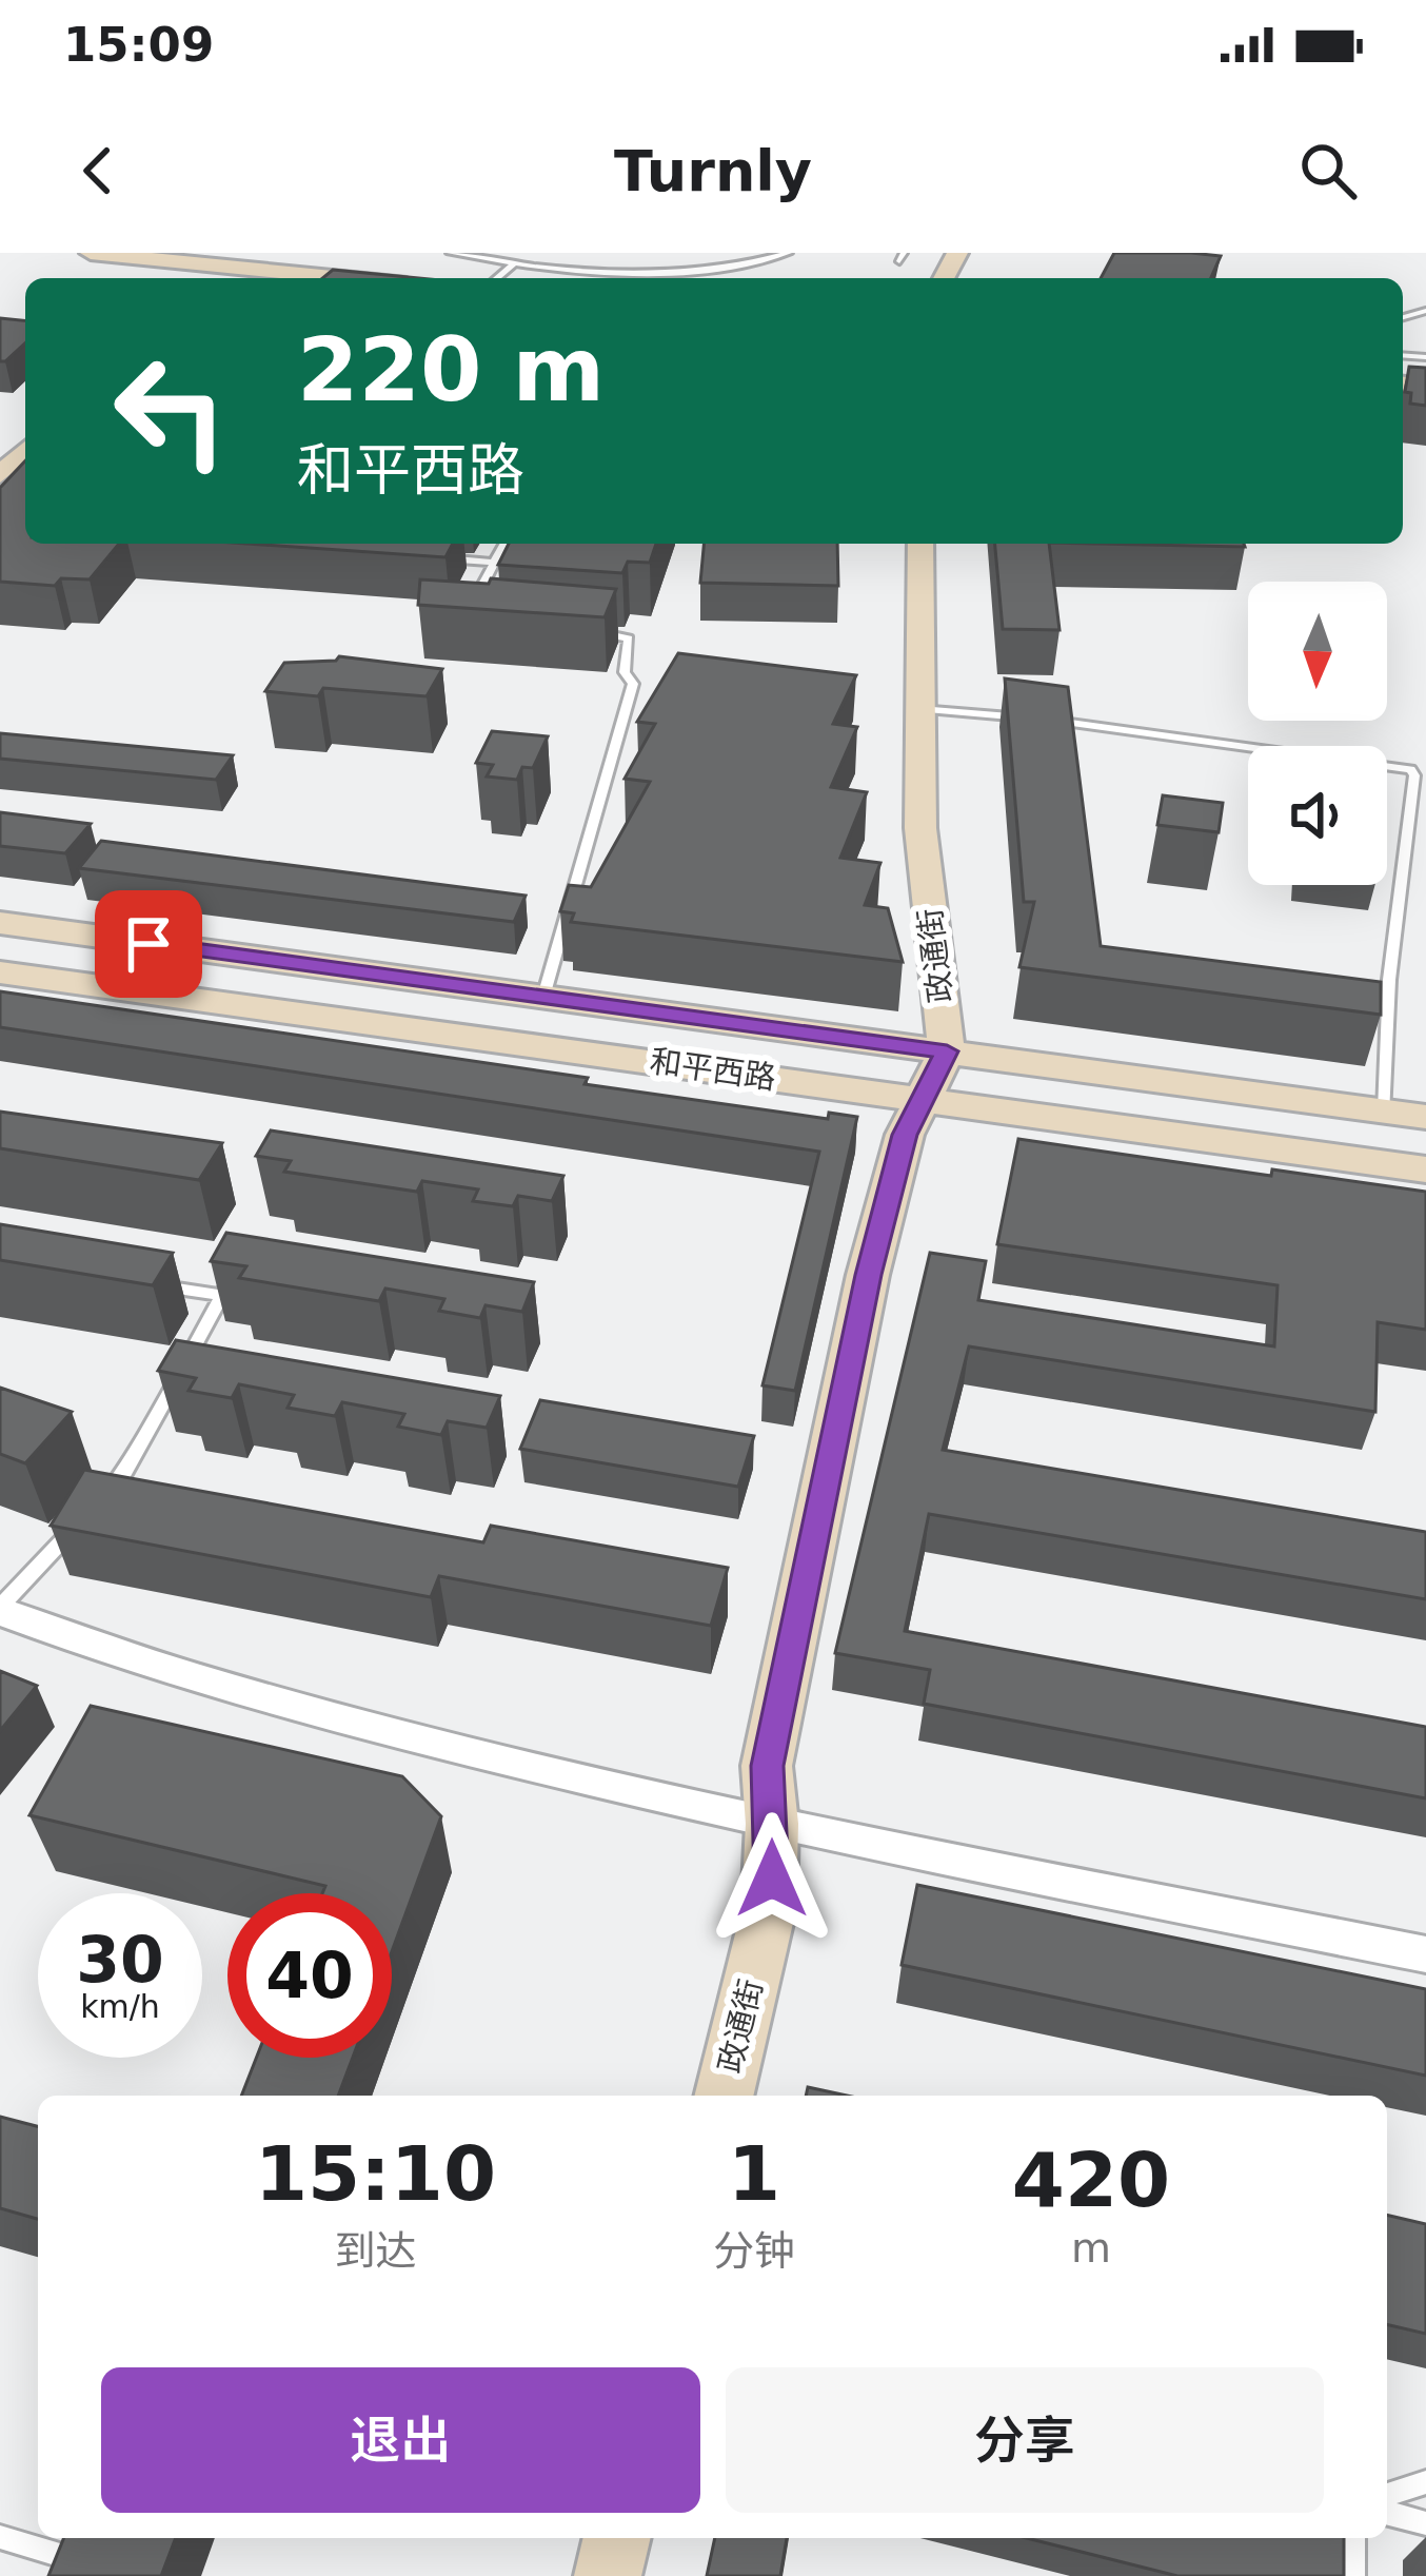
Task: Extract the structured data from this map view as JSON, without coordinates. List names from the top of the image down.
{
  "streets": {
    "main road": ["政通街", "和平西路"]
  },
  "crossings": [
    ["政通街", "和平西路"]
  ],
  "north": "bottom",
  "page": {
    "status": "15:09",
    "header": "Turnly",
    "turn": ["220 m", "和平西路"],
    "speed": "30 km/h",
    "limit": "40",
    "eta": [
      "15:10",
      "到达",
      "1",
      "分钟",
      "420",
      "m"
    ],
    "buttons": ["退出", "分享"]
  }
}
